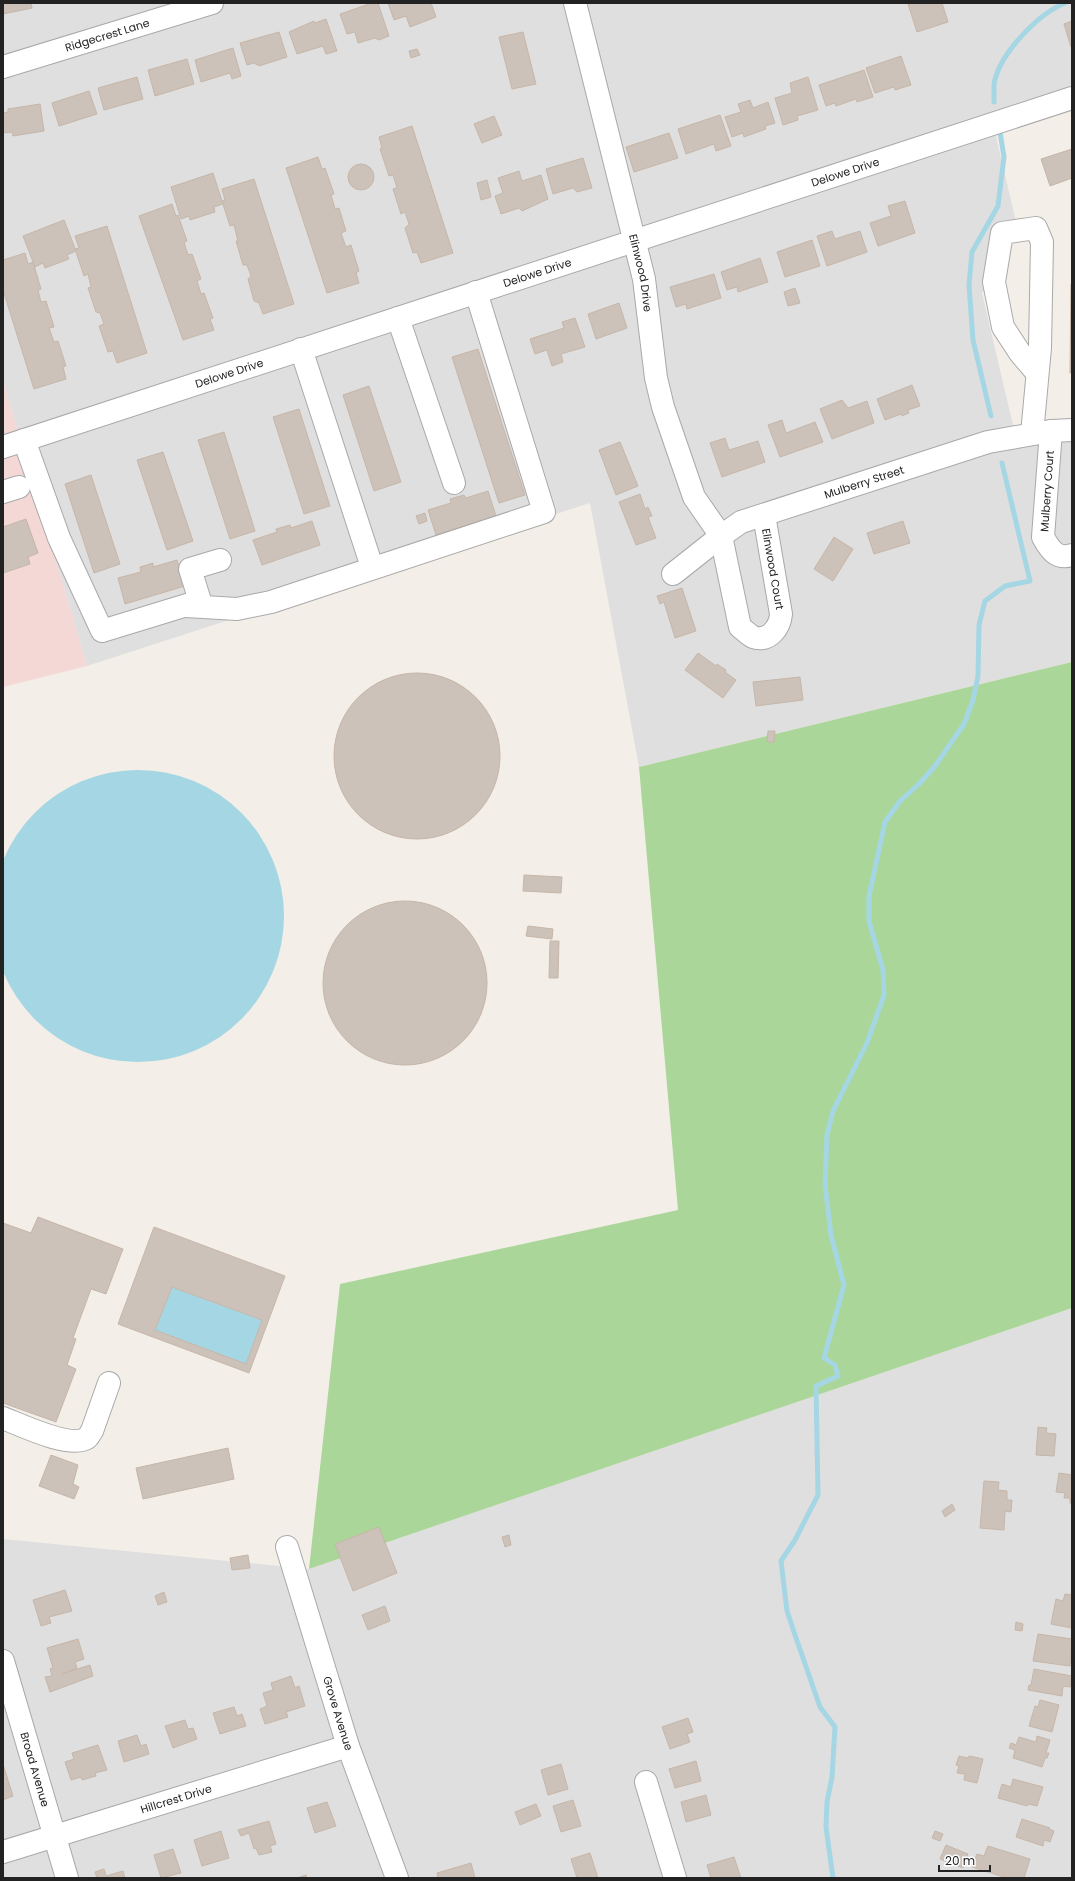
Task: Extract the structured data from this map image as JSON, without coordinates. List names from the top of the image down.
{
  "streets": {
    "street": [
      "Ridgecrest Lane",
      "Delowe Drive",
      "Elinwood Drive",
      "Mulberry Street",
      "Mulberry Court",
      "Elinwood Court",
      "Grove Avenue",
      "Broad Avenue",
      "Hillcrest Drive"
    ]
  },
  "crossings": [
    ["Delowe Drive", "Elinwood Drive"],
    ["Elinwood Drive", "Mulberry Street"],
    ["Elinwood Drive", "Elinwood Court"],
    ["Mulberry Street", "Mulberry Court"],
    ["Mulberry Street", "Elinwood Court"],
    ["Grove Avenue", "Hillcrest Drive"],
    ["Broad Avenue", "Hillcrest Drive"]
  ],
  "scale_bar": "20 m"
}
